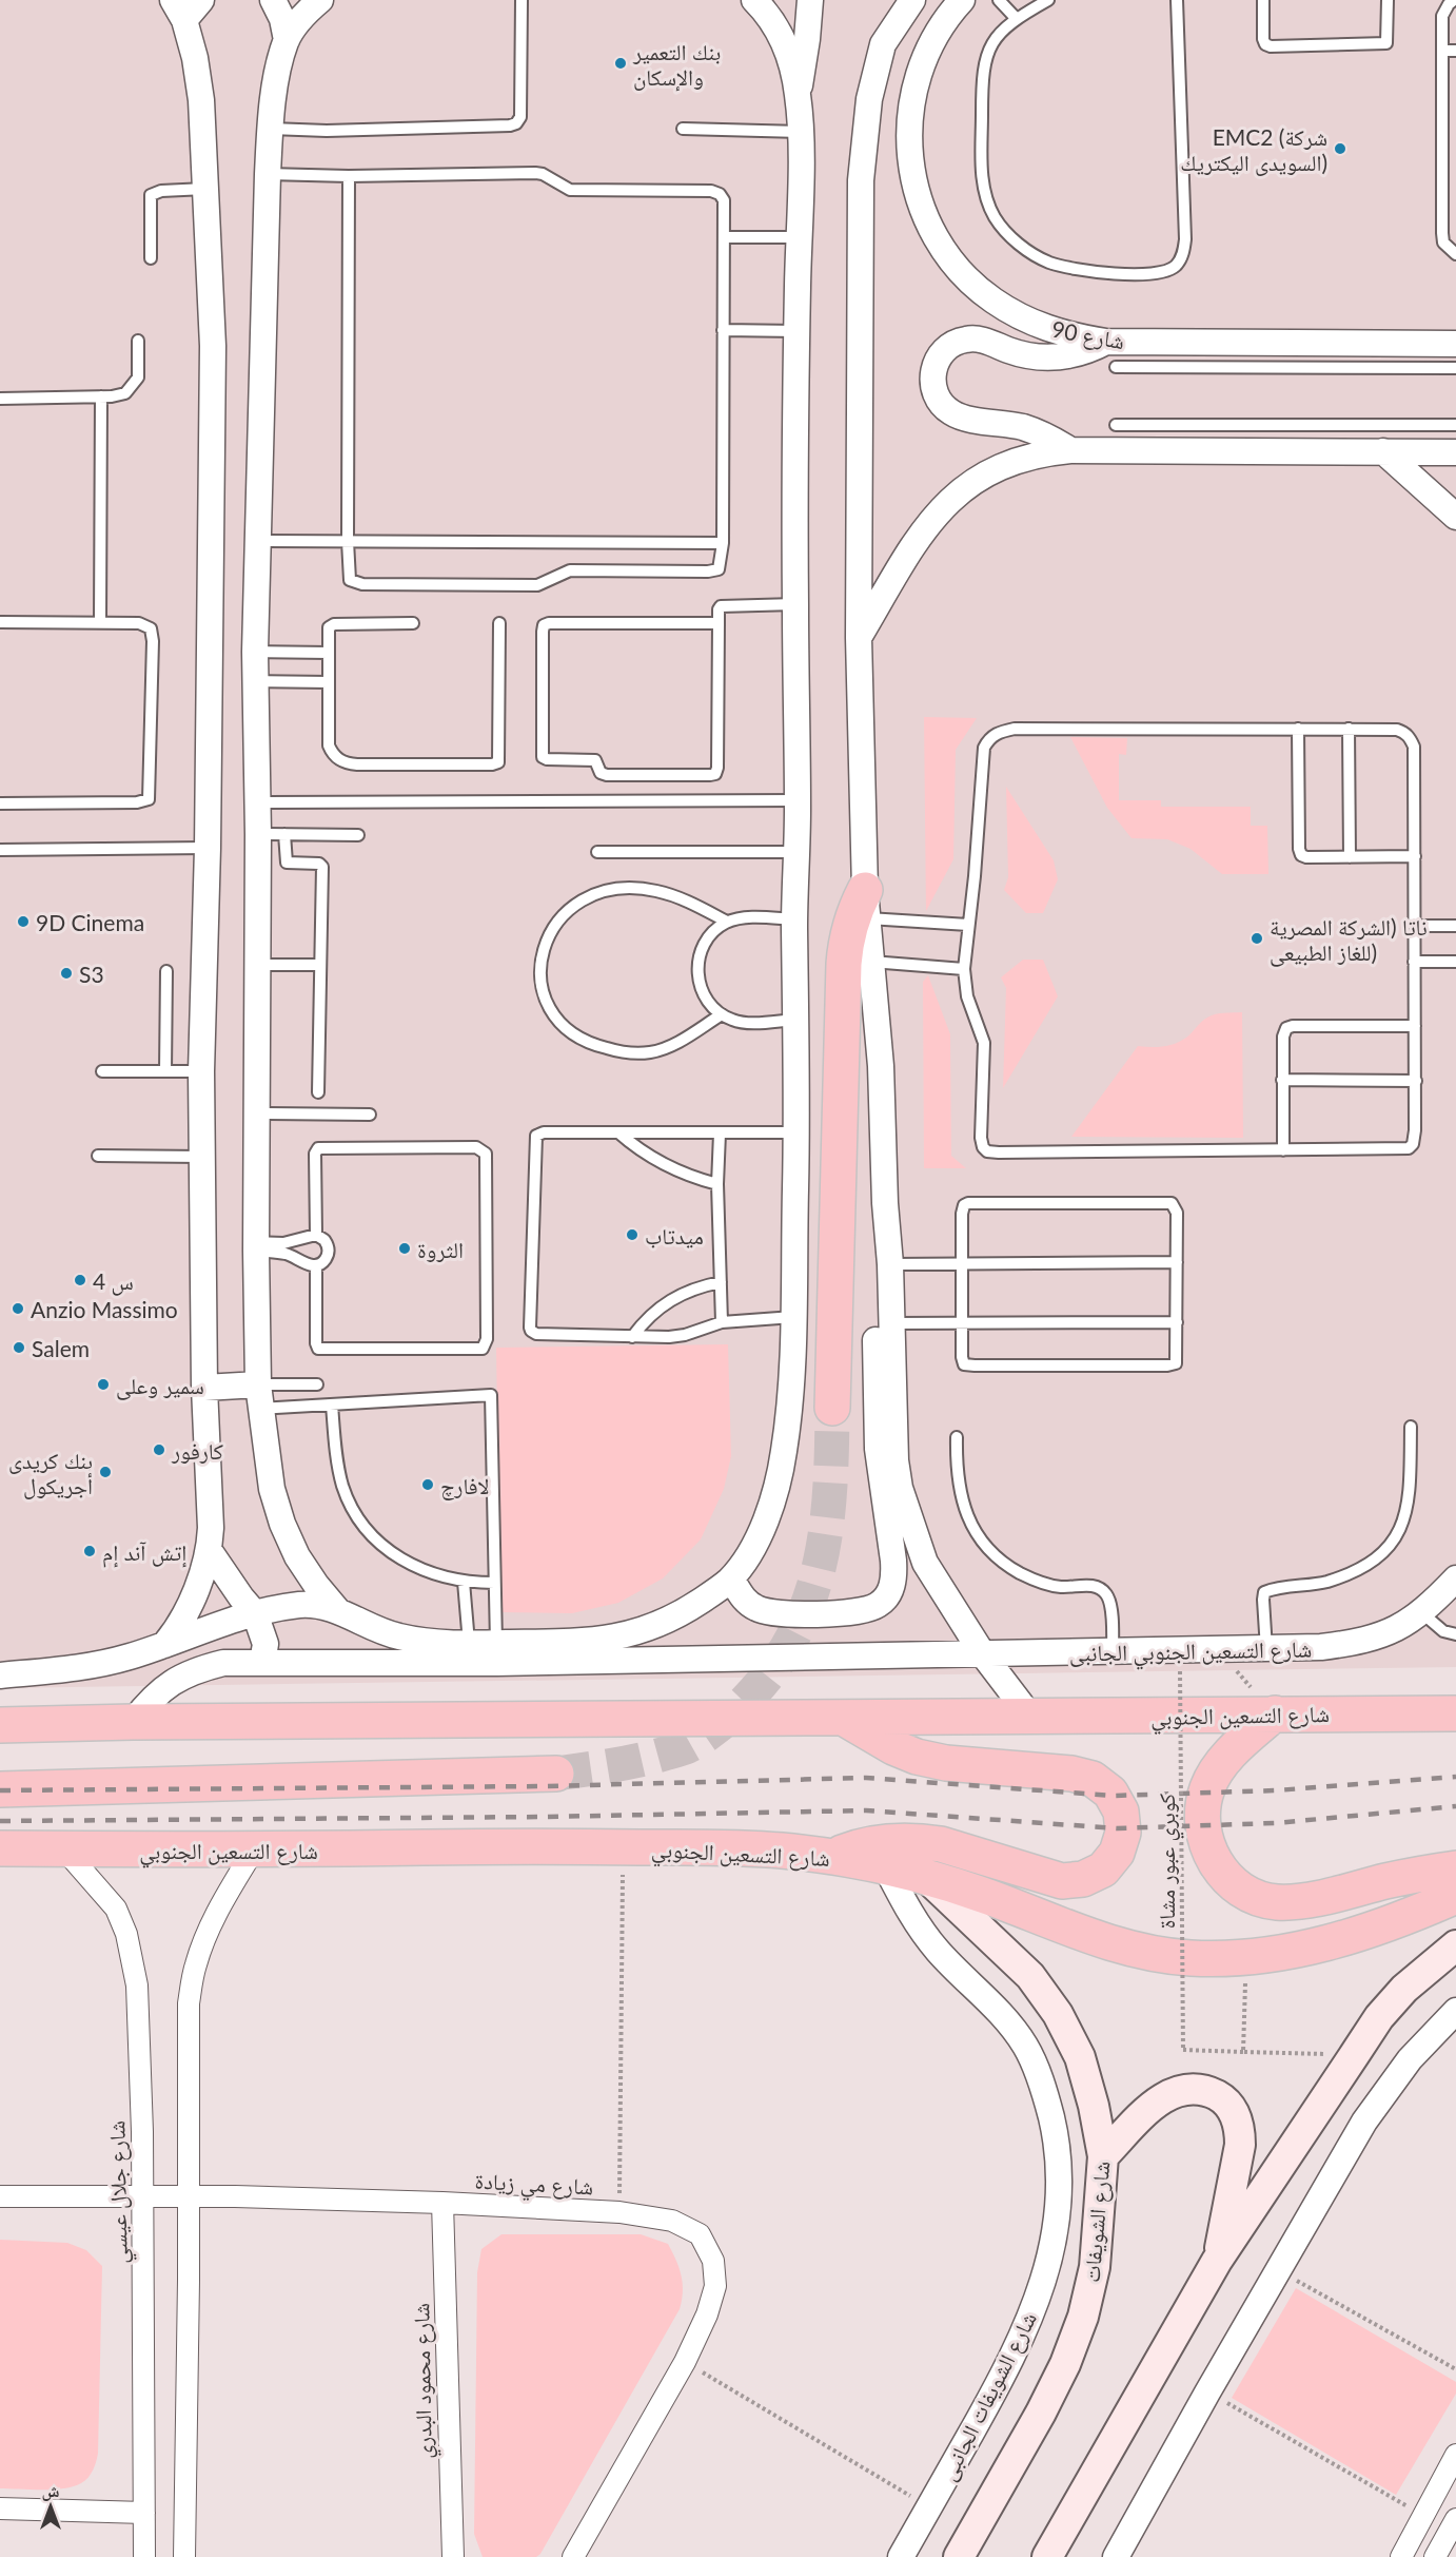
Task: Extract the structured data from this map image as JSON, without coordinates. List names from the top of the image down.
{
  "streets": {
    "highway": ["شارع التسعين الجنوبي"],
    "main road": ["شارع الشويفات"],
    "street": [
      "شارع 90",
      "شارع التسعين الجنوبي الجانبى",
      "شارع مي زيادة",
      "شارع جلال عيسي",
      "شارع محمود البدري",
      "شارع الشويفات الجانبى"
    ],
    "path": ["كوبري عبور مشاة"]
  },
  "crossings": [
    ["شارع التسعين الجنوبي", "شارع جلال عيسي"],
    ["شارع التسعين الجنوبي", "شارع الشويفات"],
    ["شارع التسعين الجنوبي", "شارع الشويفات الجانبى"],
    ["شارع مي زيادة", "شارع جلال عيسي"],
    ["شارع مي زيادة", "شارع محمود البدري"]
  ],
  "places": [
    "بنك التعمير والإسكان",
    "EMC2 (شركة السويدى اليكتريك)",
    "9D Cinema",
    "ناتا (الشركة المصرية للغاز الطبيعى)",
    "S3",
    "ميدتاب",
    "الثروة",
    "س 4",
    "Anzio Massimo",
    "Salem",
    "سمير وعلى",
    "كارفور",
    "بنك كريدى أجريكول",
    "لافارﭺ",
    "إتش آند إم"
  ],
  "north": "top"
}
